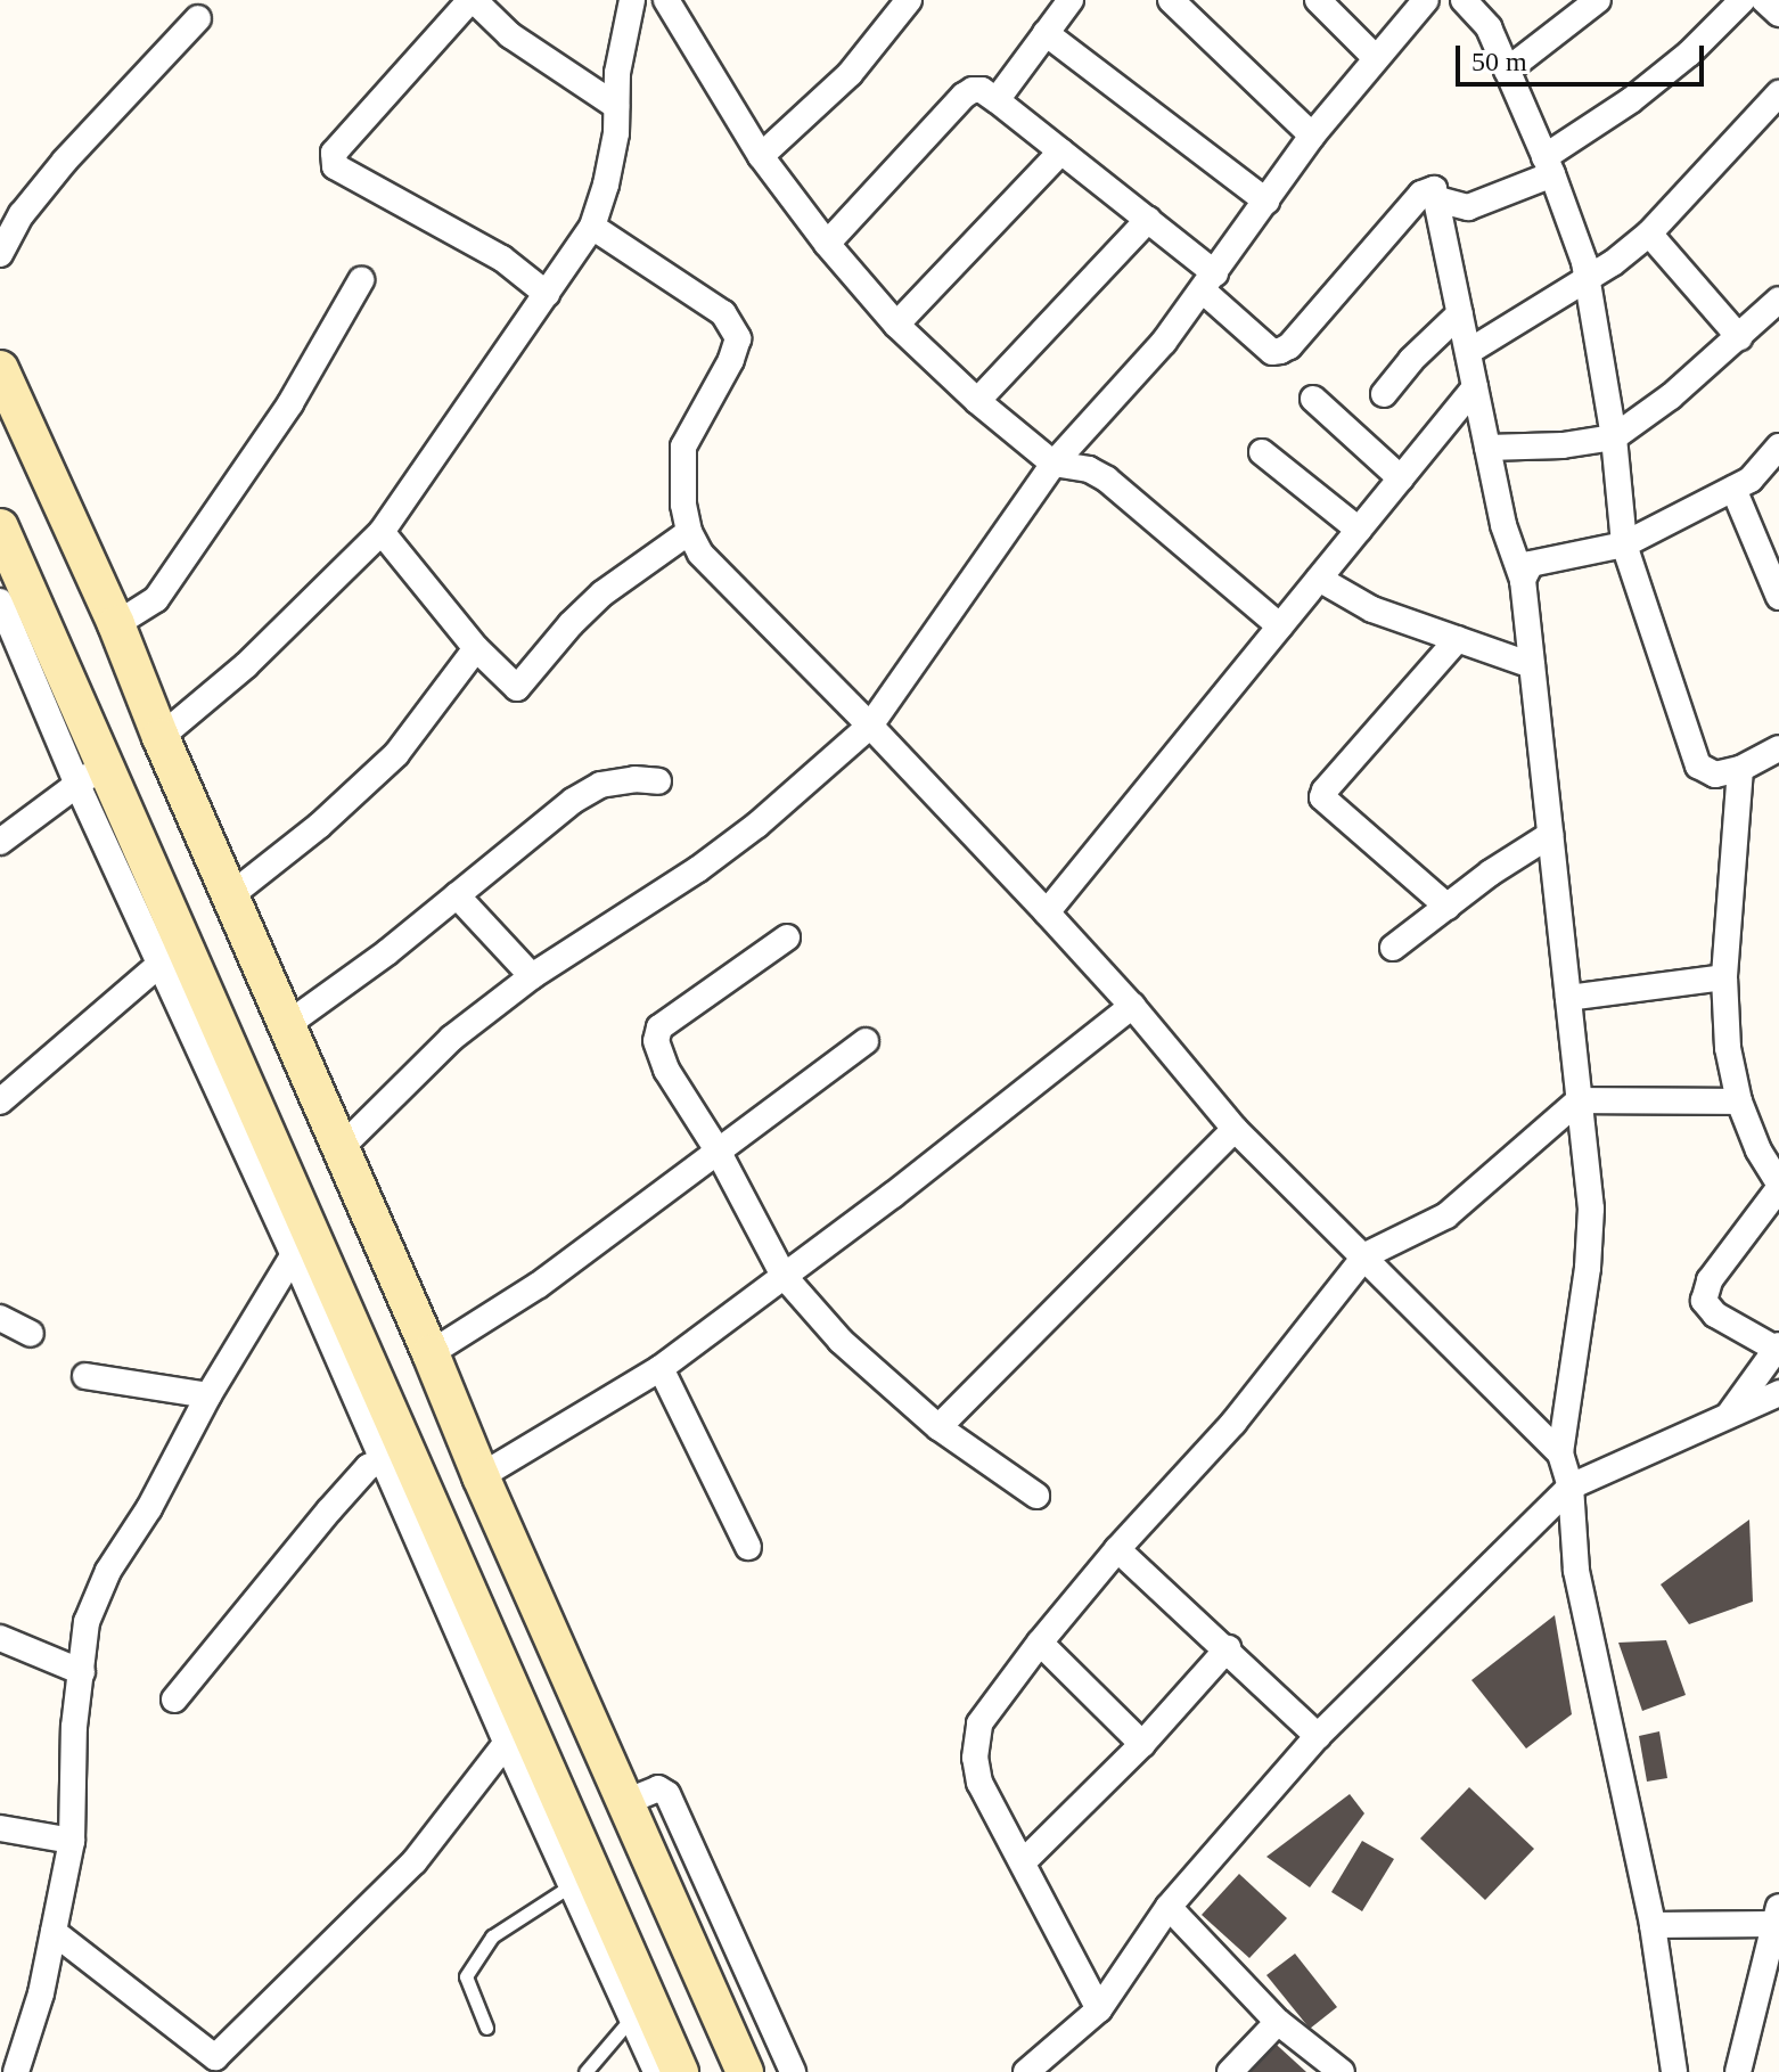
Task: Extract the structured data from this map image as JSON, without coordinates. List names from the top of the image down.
{
  "scale_bar": "50 m"
}
